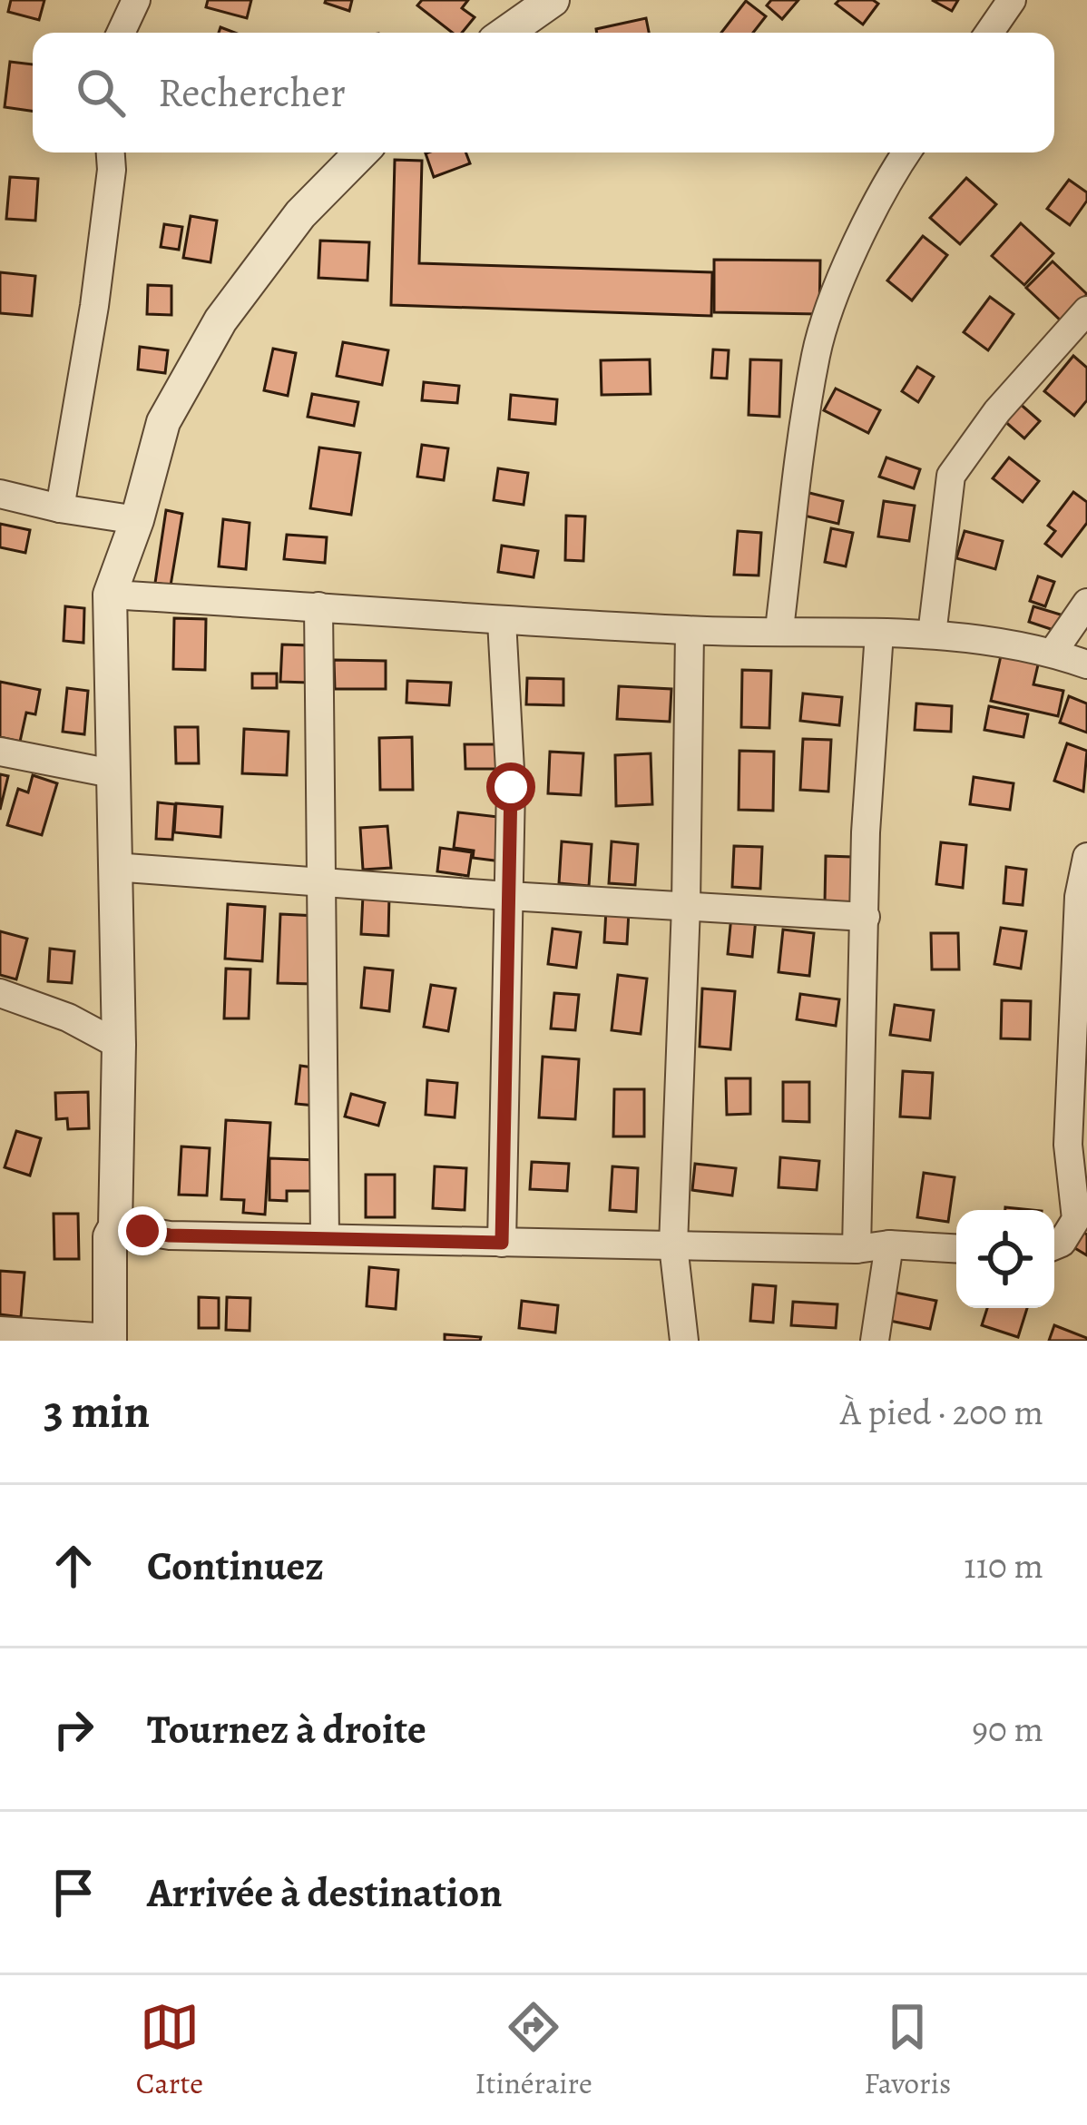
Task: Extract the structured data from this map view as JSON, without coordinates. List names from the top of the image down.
{
  "page": {
    "search": "Rechercher",
    "heading": ["3 min", "À pied · 200 m"],
    "list": [
      ["Continuez", "110 m"],
      ["Tournez à droite", "90 m"],
      "Arrivée à destination"
    ],
    "nav": ["Carte", "Itinéraire", "Favoris"]
  }
}
